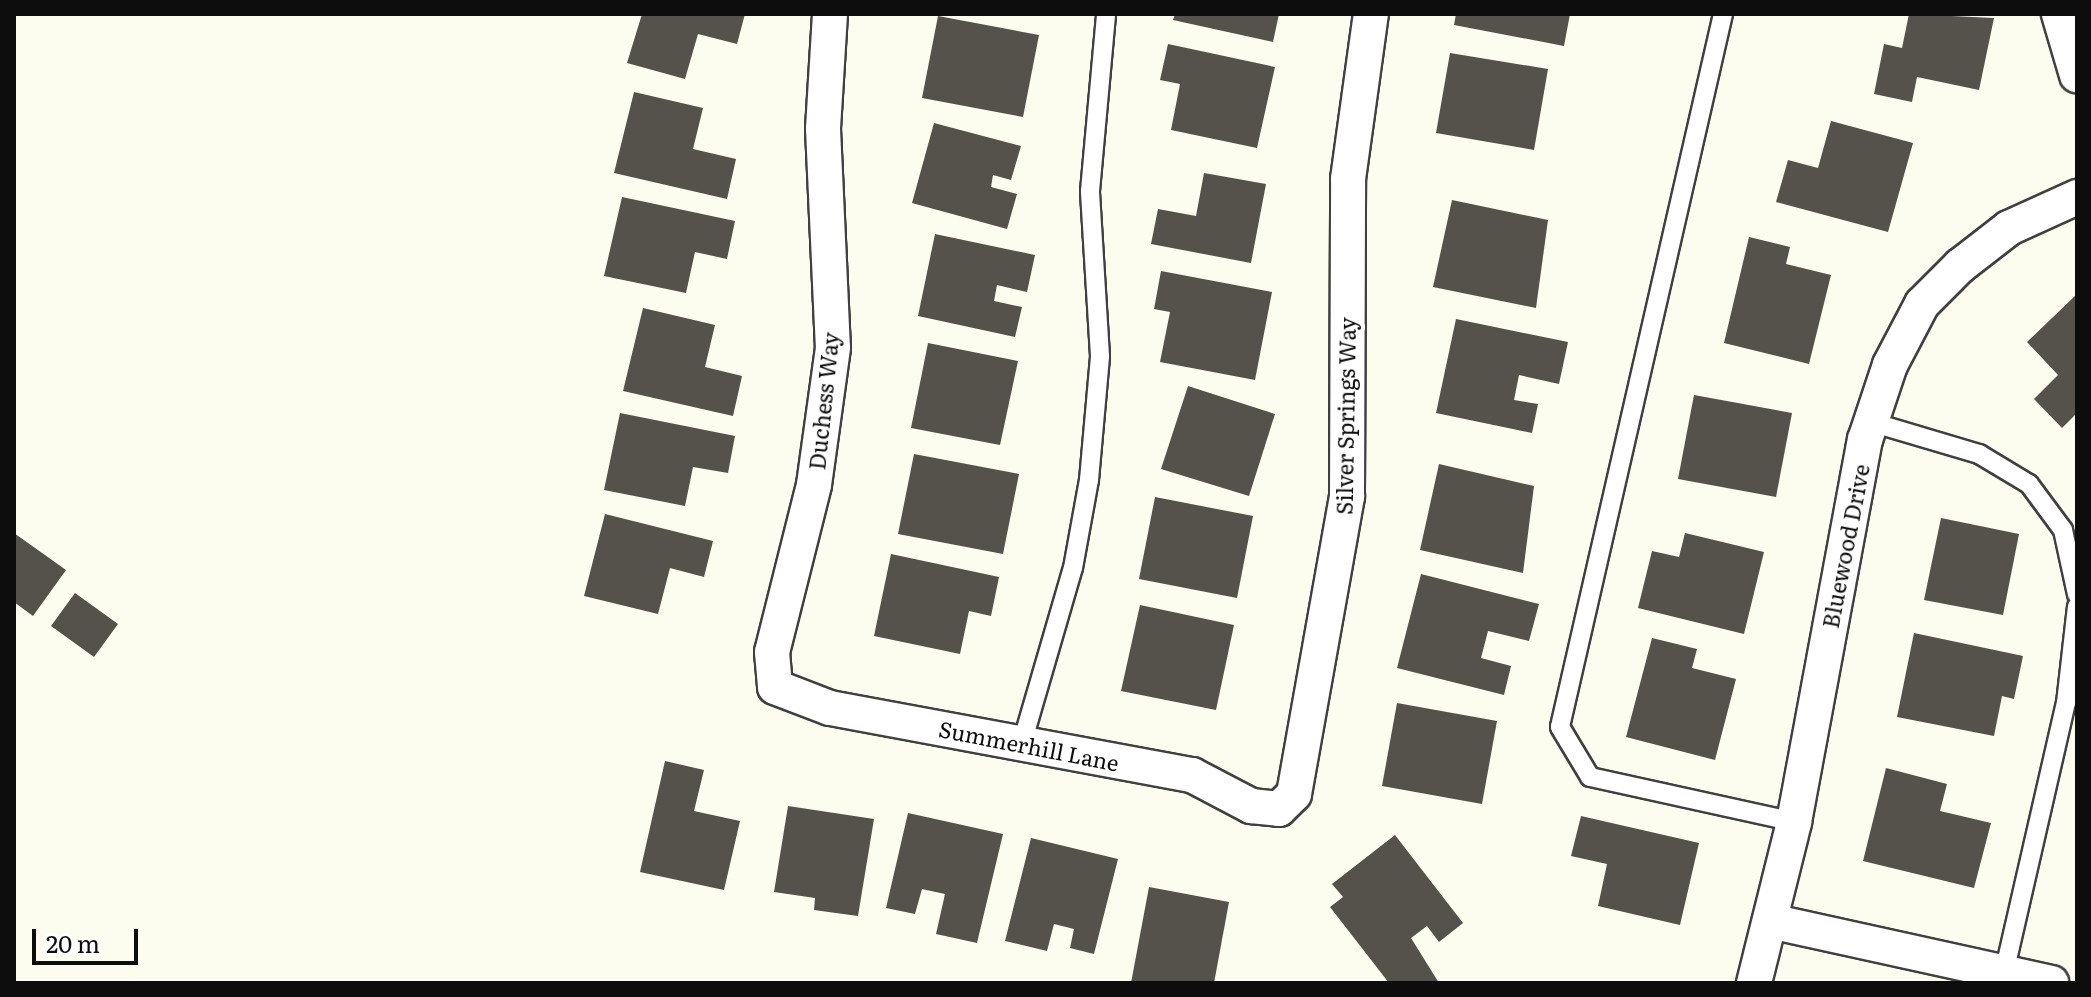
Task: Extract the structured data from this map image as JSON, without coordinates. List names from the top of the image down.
{
  "streets": {
    "street": [
      "Duchess Way",
      "Silver Springs Way",
      "Bluewood Drive",
      "Summerhill Lane"
    ]
  },
  "crossings": [
    ["Duchess Way", "Summerhill Lane"],
    ["Silver Springs Way", "Summerhill Lane"]
  ],
  "scale_bar": "20 m"
}
